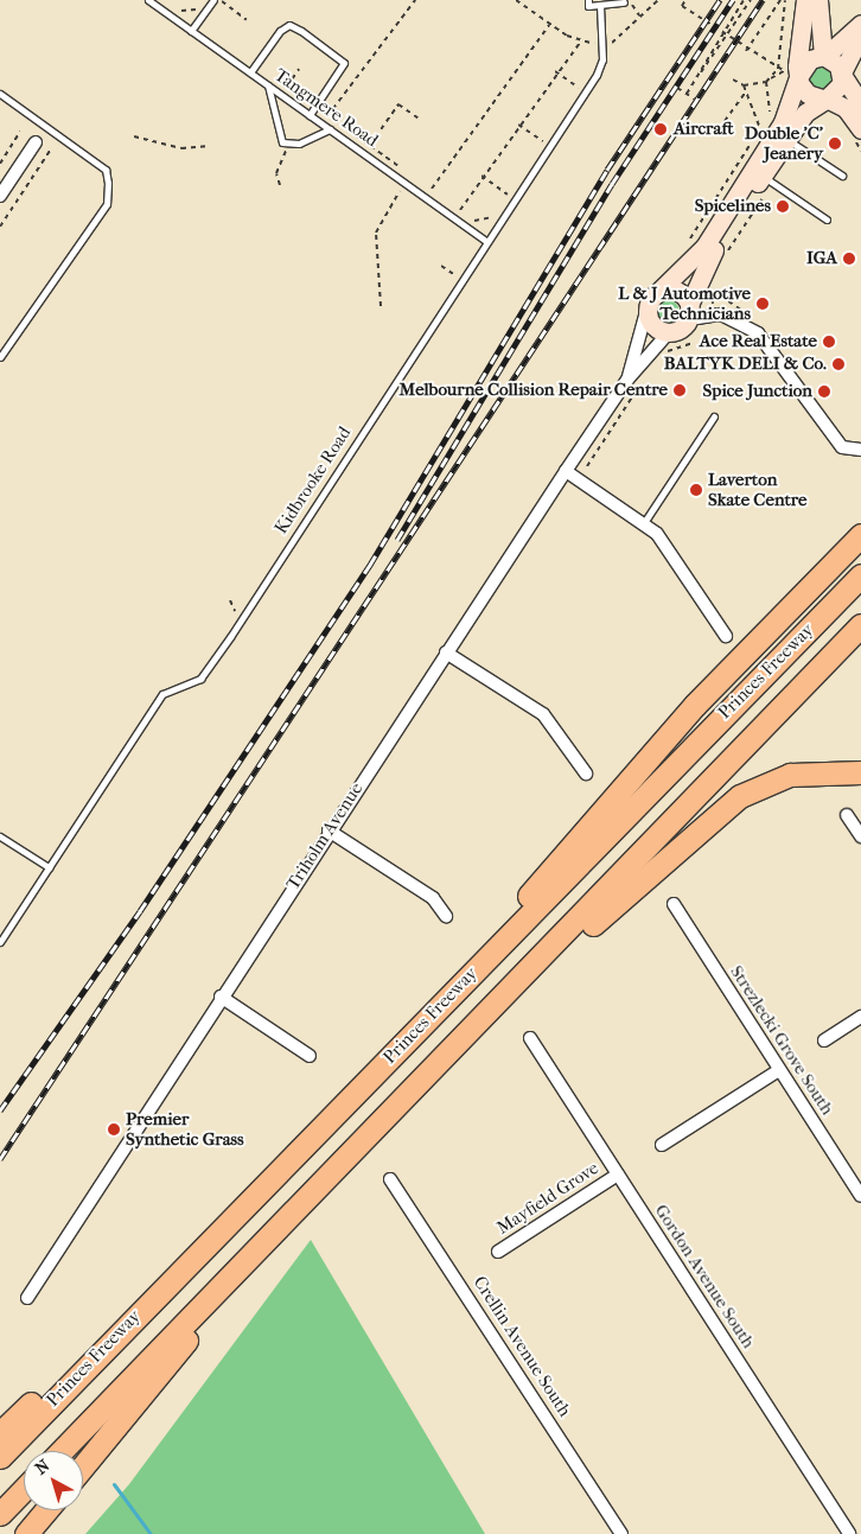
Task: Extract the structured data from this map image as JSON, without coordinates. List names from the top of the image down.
{
  "streets": {
    "highway": ["Princes Freeway"],
    "street": [
      "Triholm Avenue",
      "Strezlecki Grove South",
      "Mayfield Grove",
      "Gordon Avenue South",
      "Crellin Avenue South"
    ],
    "lane": ["Tangmere Road", "Kidbrooke Road"]
  },
  "crossings": [
    ["Tangmere Road", "Kidbrooke Road"],
    ["Mayfield Grove", "Gordon Avenue South"]
  ],
  "places": [
    "Aircraft",
    "Double 'C' Jeanery",
    "Spicelines",
    "IGA",
    "L & J Automotive Technicians",
    "Ace Real Estate",
    "BALTYK DELI & Co.",
    "Melbourne Collision Repair Centre",
    "Spice Junction",
    "Laverton Skate Centre",
    "Premier Synthetic Grass"
  ],
  "north": "top left"
}
